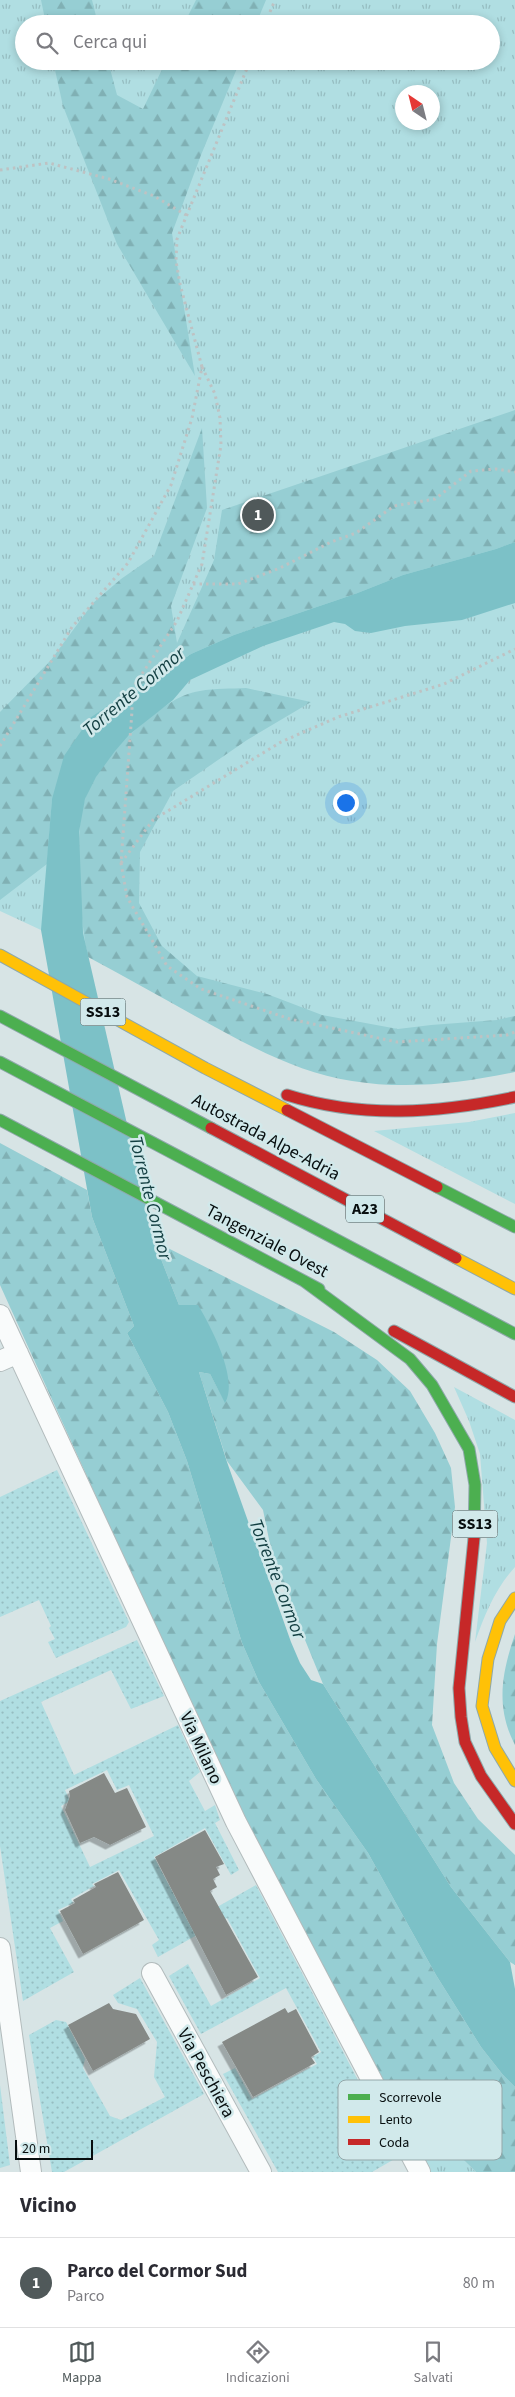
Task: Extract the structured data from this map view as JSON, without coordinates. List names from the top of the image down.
{
  "streets": {
    "highway": [
      "SS13",
      "Autostrada Alpe-Adria",
      "A23",
      "Tangenziale Ovest"
    ],
    "street": ["Via Milano", "Via Peschiera"]
  },
  "crossings": [
    ["SS13", "Tangenziale Ovest"]
  ],
  "water": ["Torrente Cormor"],
  "legend": ["Scorrevole", "Lento", "Coda"],
  "scale_bar": "20 m",
  "north": "top left",
  "page": {
    "search": "Cerca qui",
    "pins": "1",
    "scale": "20 m",
    "heading": "Vicino",
    "list": [
      {
        "mark": "1",
        "name": "Parco del Cormor Sud",
        "note": "Parco",
        "value": "80 m"
      }
    ],
    "nav": ["Mappa", "Indicazioni", "Salvati"]
  }
}
